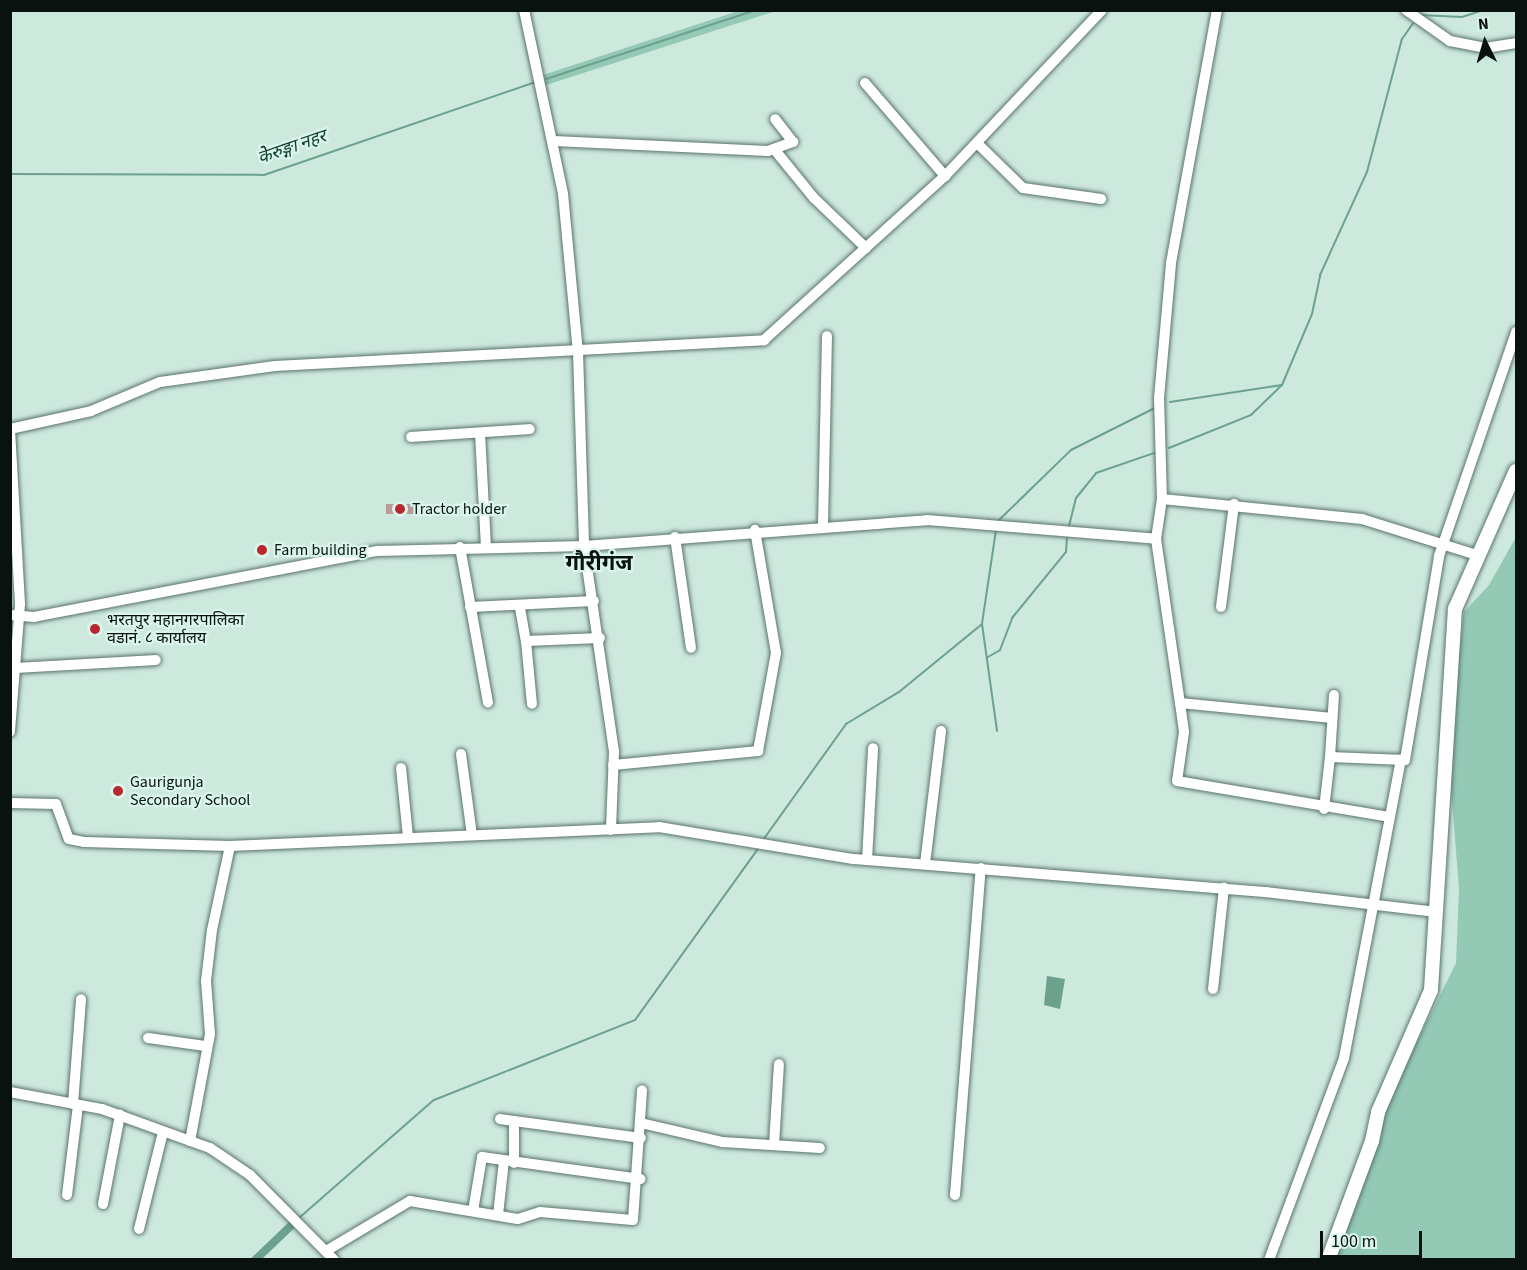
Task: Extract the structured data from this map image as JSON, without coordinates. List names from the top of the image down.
{
  "districts": ["गौरीगंज"],
  "water": ["केेरुङ्गा नहर"],
  "places": [
    "Tractor holder",
    "Farm building",
    "भरतपुर महानगरपालिका वडानं. ८ कार्यालय",
    "Gaurigunja Secondary School"
  ],
  "scale_bar": "100 m",
  "north": "top"
}
